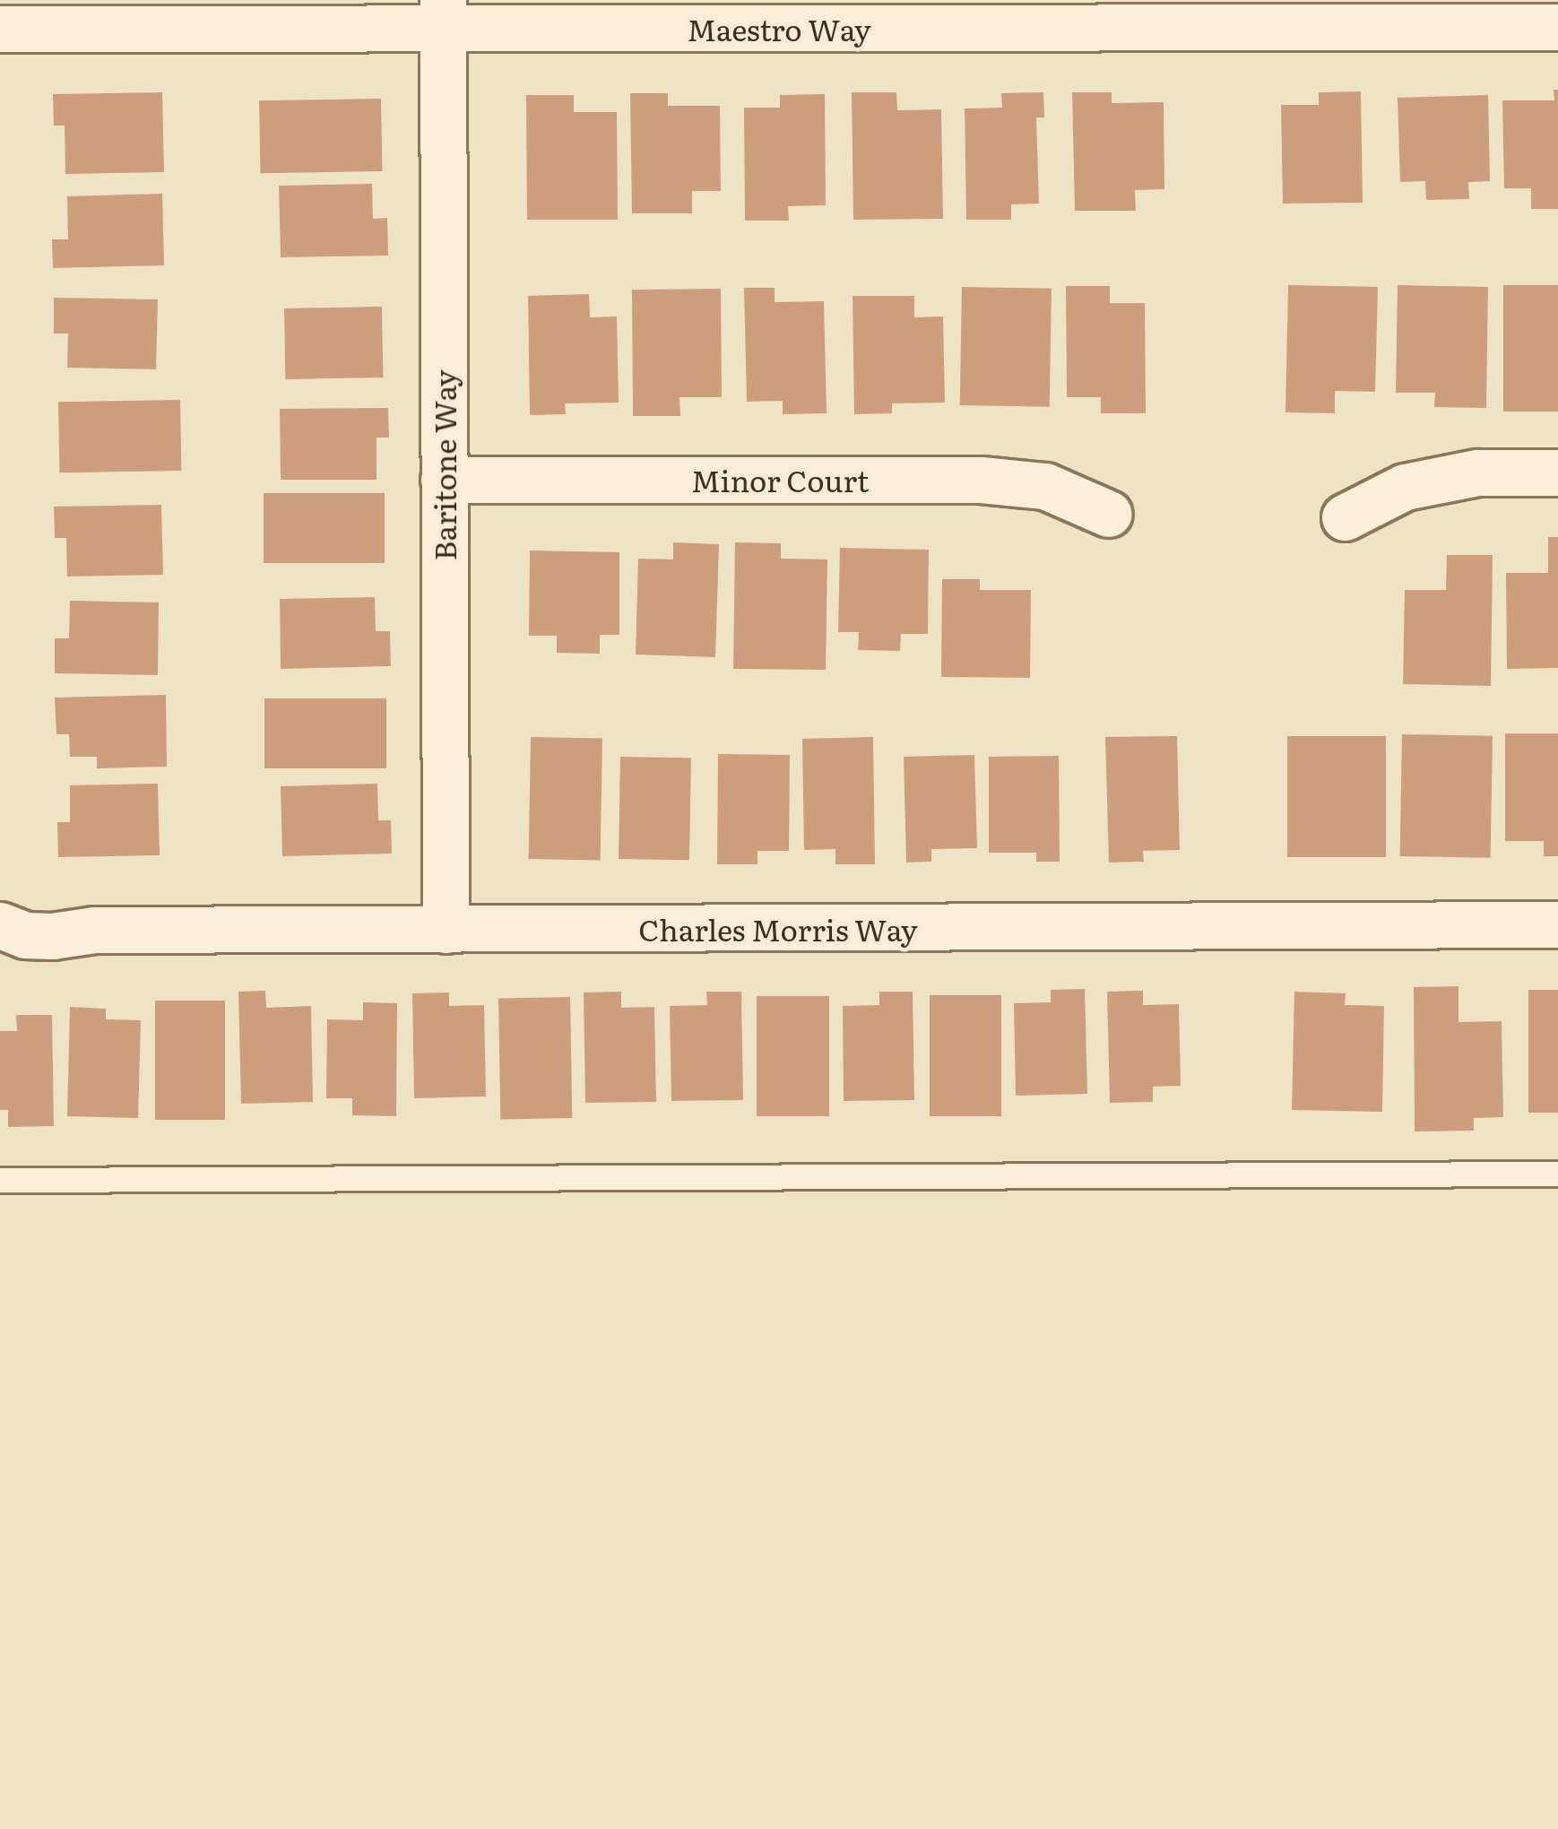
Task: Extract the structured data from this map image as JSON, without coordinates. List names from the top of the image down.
{
  "streets": {
    "street": [
      "Maestro Way",
      "Baritone Way",
      "Minor Court",
      "Charles Morris Way"
    ]
  },
  "crossings": [
    ["Maestro Way", "Baritone Way"],
    ["Baritone Way", "Minor Court"],
    ["Baritone Way", "Charles Morris Way"]
  ]
}
